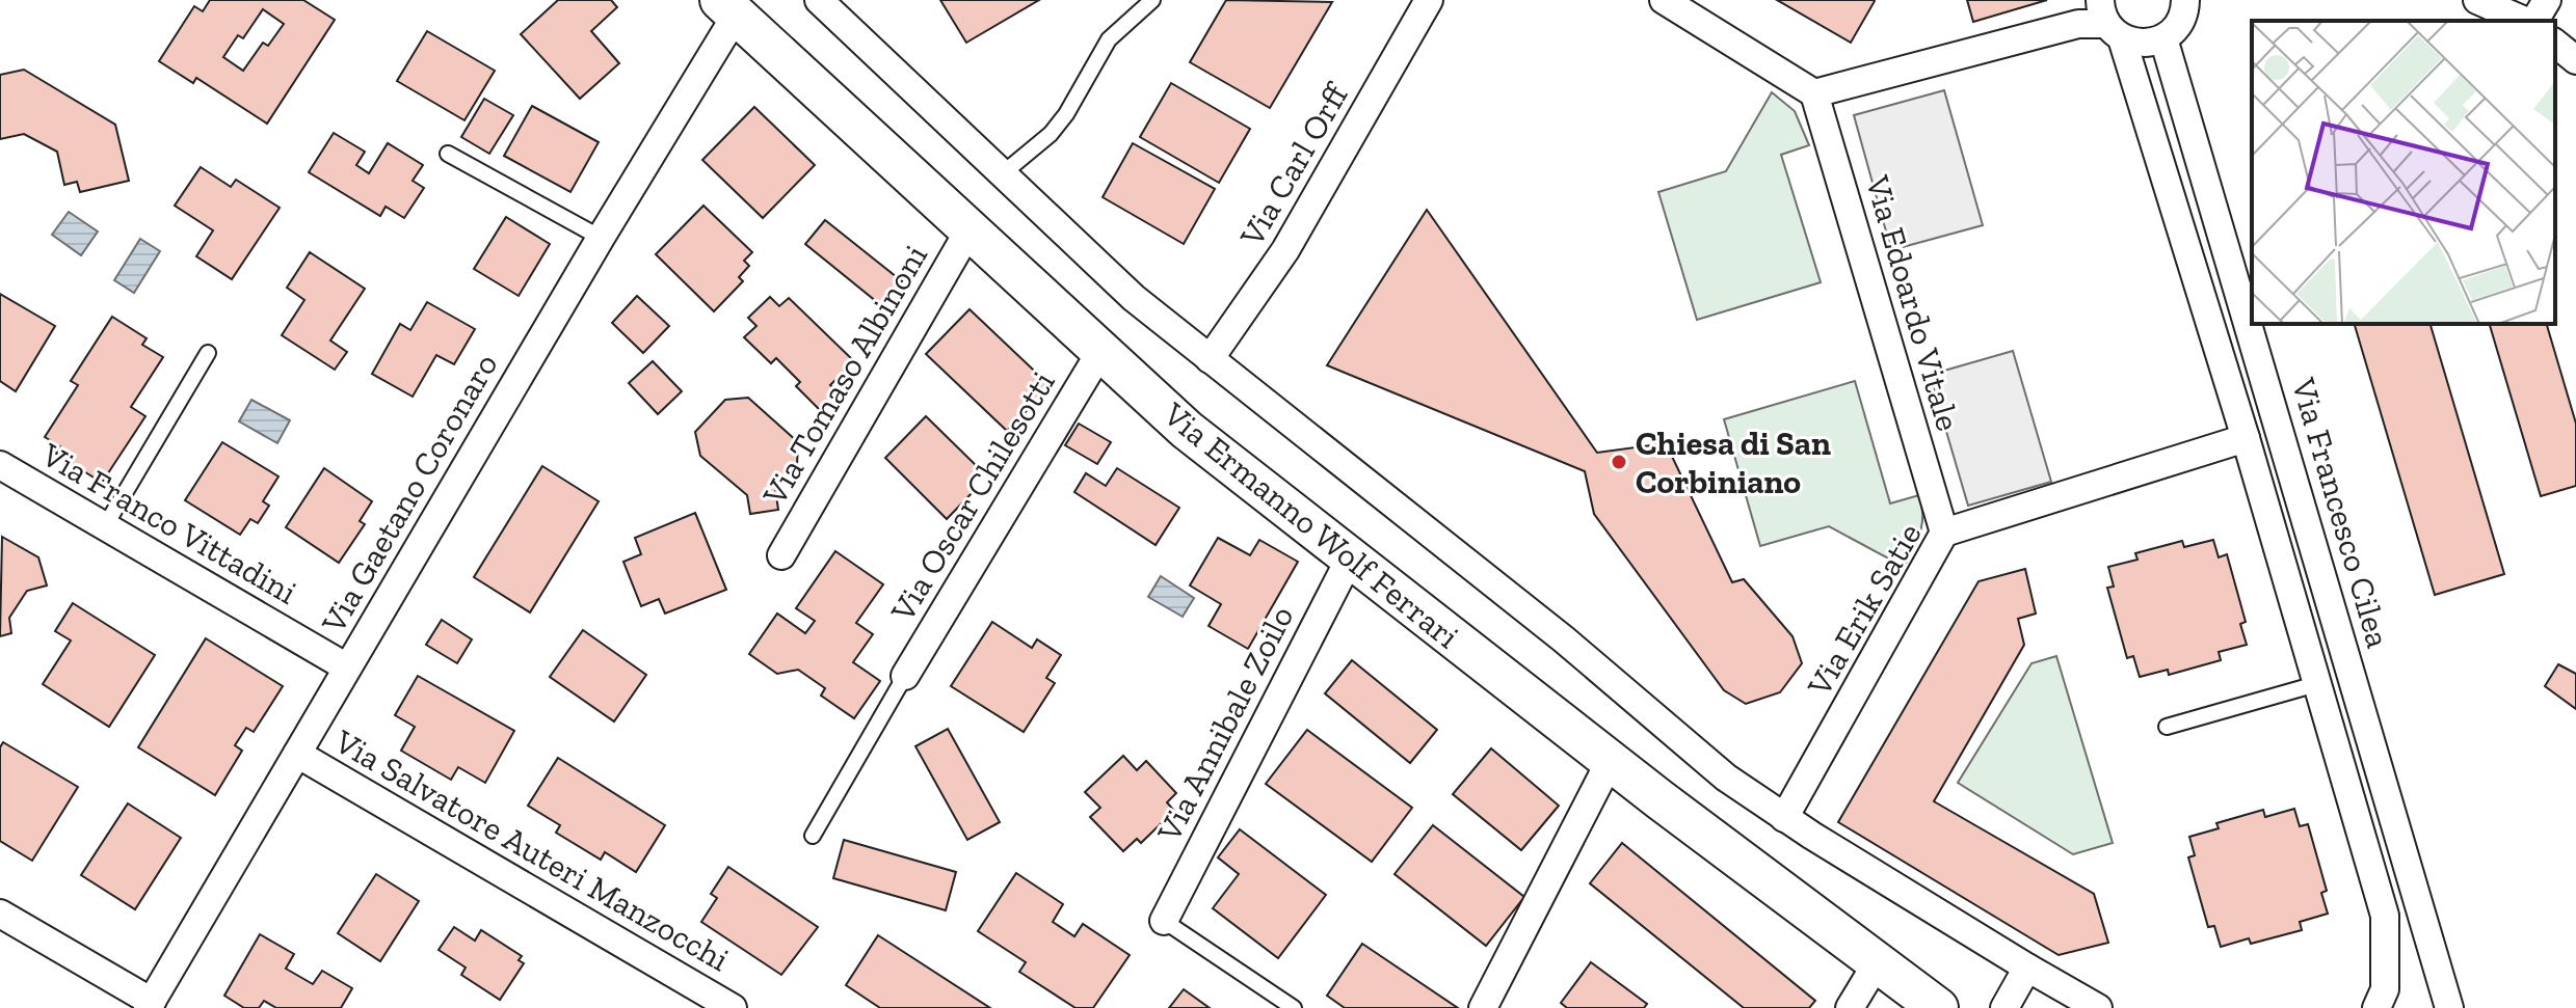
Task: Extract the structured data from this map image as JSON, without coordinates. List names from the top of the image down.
{
  "streets": {
    "street": [
      "Via Carl Orff",
      "Via Edoardo Vitale",
      "Via Tomaso Albinoni",
      "Via Gaetano Coronaro",
      "Via Oscar Chilesotti",
      "Via Francesco Cilea",
      "Via Franco Vittadini",
      "Via Ermanno Wolf Ferrari",
      "Via Erik Satie",
      "Via Annibale Zoilo",
      "Via Salvatore Auteri Manzocchi"
    ]
  },
  "crossings": [
    ["Via Carl Orff", "Via Ermanno Wolf Ferrari"],
    ["Via Edoardo Vitale", "Via Erik Satie"],
    ["Via Tomaso Albinoni", "Via Ermanno Wolf Ferrari"],
    ["Via Gaetano Coronaro", "Via Franco Vittadini"],
    ["Via Gaetano Coronaro", "Via Ermanno Wolf Ferrari"],
    ["Via Gaetano Coronaro", "Via Salvatore Auteri Manzocchi"],
    ["Via Oscar Chilesotti", "Via Ermanno Wolf Ferrari"],
    ["Via Ermanno Wolf Ferrari", "Via Erik Satie"],
    ["Via Ermanno Wolf Ferrari", "Via Annibale Zoilo"]
  ],
  "places": ["Chiesa di San Corbiniano"]
}
